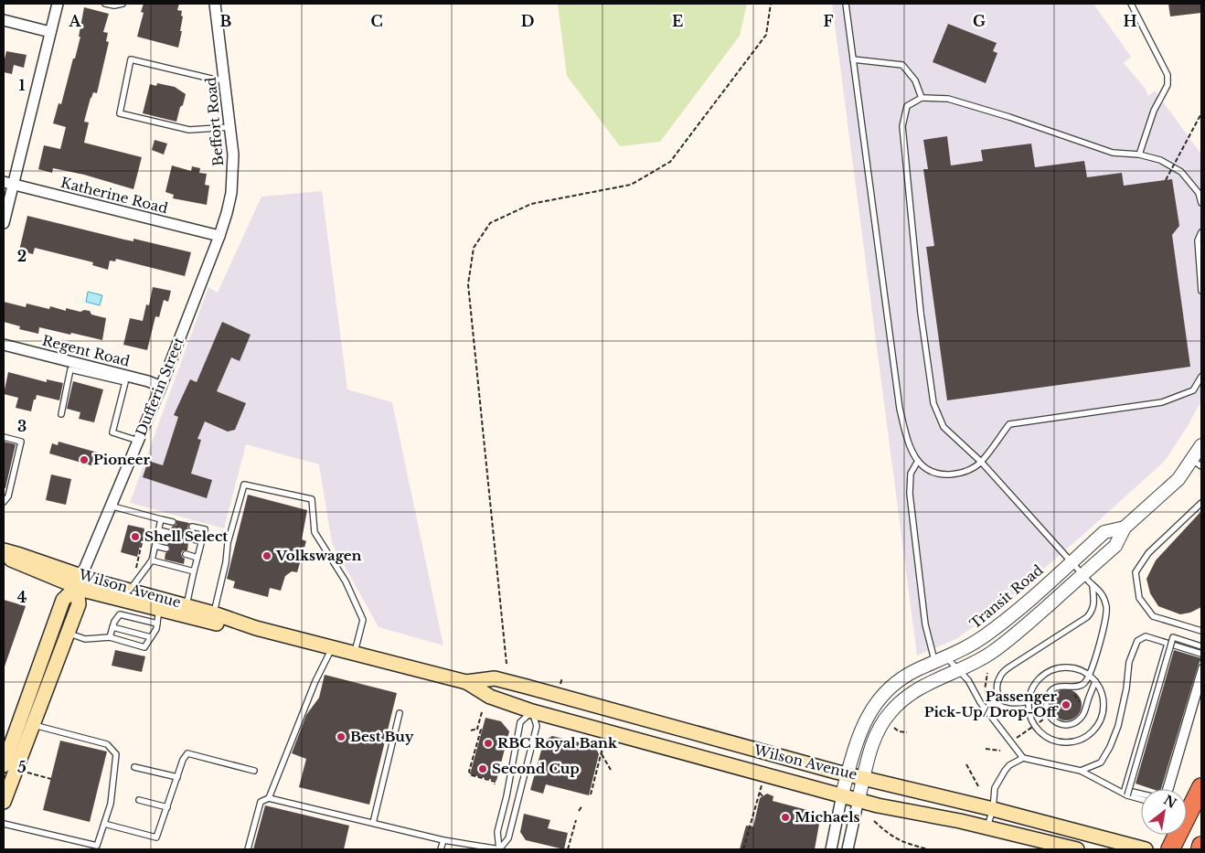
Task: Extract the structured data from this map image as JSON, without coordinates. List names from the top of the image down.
{
  "streets": {
    "main road": ["Dufferin Street", "Wilson Avenue"],
    "street": [
      "Beffort Road",
      "Katherine Road",
      "Regent Road",
      "Transit Road"
    ]
  },
  "crossings": [
    ["Beffort Road", "Katherine Road"],
    ["Beffort Road", "Dufferin Street"],
    ["Katherine Road", "Dufferin Street"],
    ["Regent Road", "Dufferin Street"],
    ["Dufferin Street", "Wilson Avenue"],
    ["Wilson Avenue", "Transit Road"]
  ],
  "places": [
    "Pioneer",
    "Shell Select",
    "Volkswagen",
    "Passenger Pick-Up/Drop-Off",
    "Best Buy",
    "RBC Royal Bank",
    "Second Cup",
    "Michaels"
  ],
  "north": "top right",
  "grid": {
    "columns": [
      "A",
      "B",
      "C",
      "D",
      "E",
      "F",
      "G",
      "H"
    ],
    "rows": [
      "1",
      "2",
      "3",
      "4",
      "5"
    ]
  }
}
